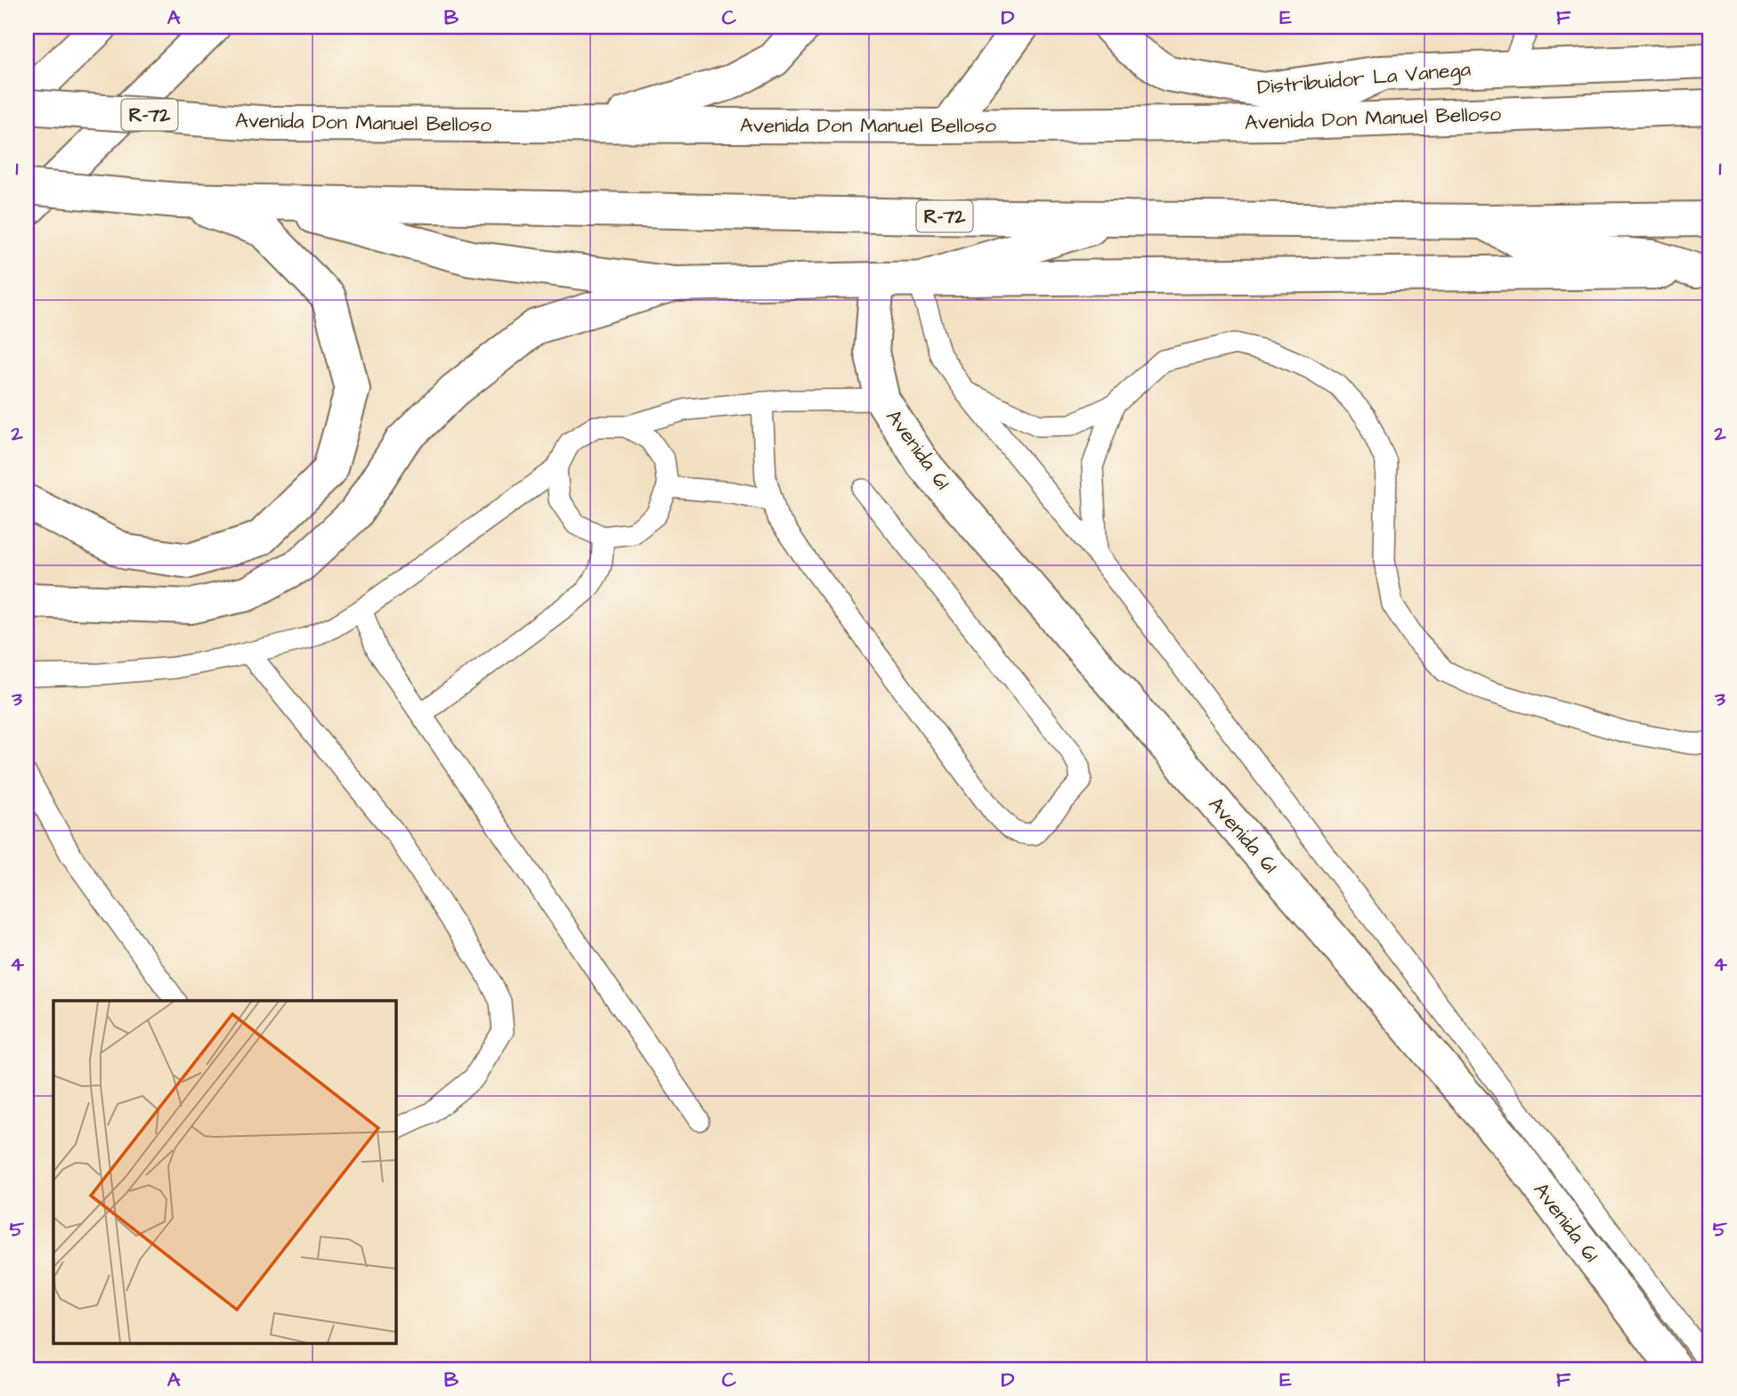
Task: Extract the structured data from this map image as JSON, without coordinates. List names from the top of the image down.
{
  "streets": {
    "main road": [
      "Distribuidor La Vanega",
      "R-72",
      "Avenida Don Manuel Belloso",
      "Avenida 61"
    ]
  },
  "crossings": [
    ["R-72", "Avenida 61"]
  ],
  "grid": {
    "columns": [
      "A",
      "B",
      "C",
      "D",
      "E",
      "F"
    ],
    "rows": [
      "1",
      "2",
      "3",
      "4",
      "5"
    ]
  }
}
